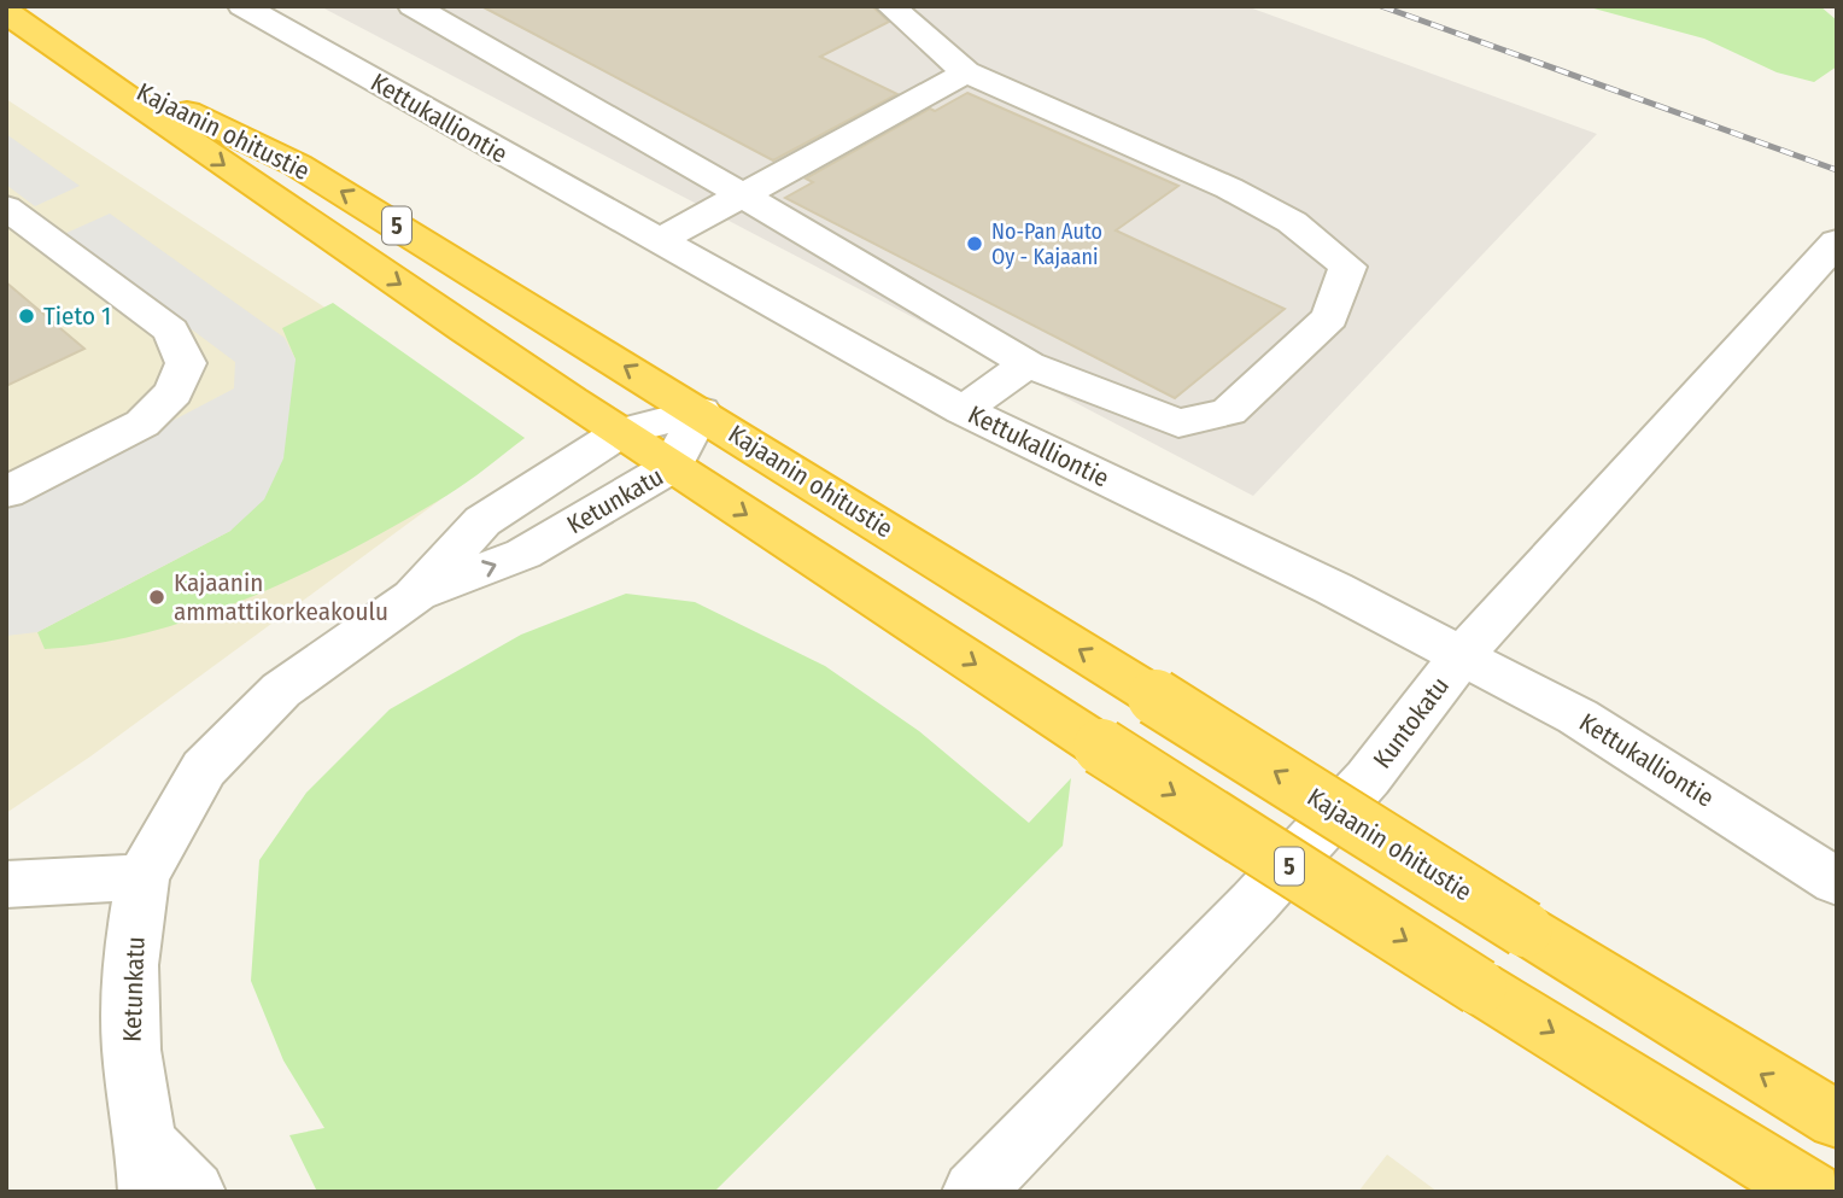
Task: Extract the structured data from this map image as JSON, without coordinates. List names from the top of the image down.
{
  "streets": {
    "highway": ["Kajaanin ohitustie", "5"],
    "street": ["Kettukalliontie", "Ketunkatu", "Kuntokatu"]
  },
  "crossings": [
    ["Kettukalliontie", "Kuntokatu"],
    ["Kajaanin ohitustie", "Ketunkatu"]
  ],
  "places": ["No-Pan Auto Oy - Kajaani", "Tieto 1", "Kajaanin ammattikorkeakoulu"]
}
